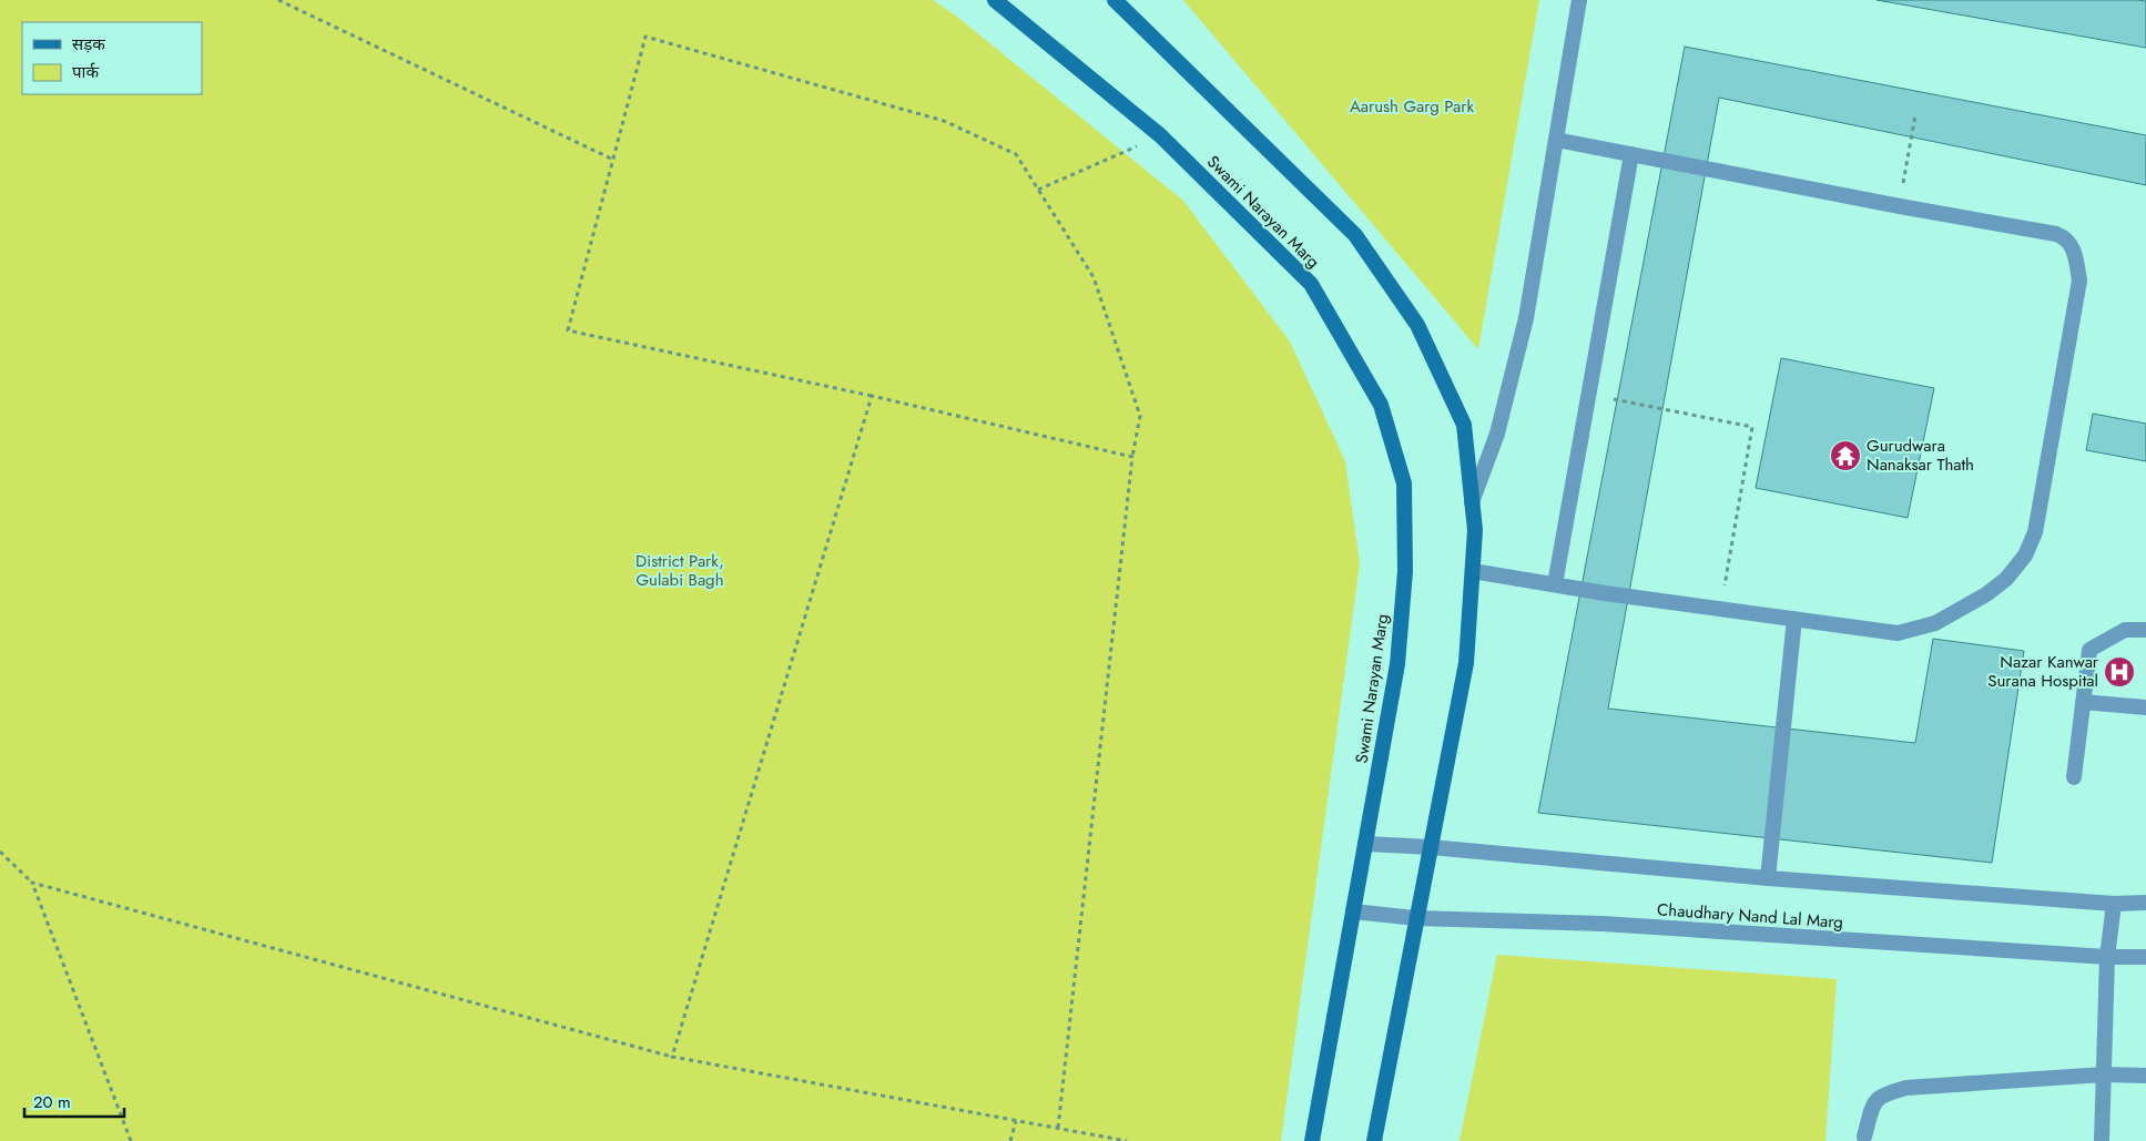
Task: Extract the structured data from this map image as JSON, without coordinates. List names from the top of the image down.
{
  "streets": {
    "main road": ["Swami Narayan Marg"],
    "street": ["Chaudhary Nand Lal Marg"]
  },
  "crossings": [
    ["Swami Narayan Marg", "Chaudhary Nand Lal Marg"]
  ],
  "parks": ["Aarush Garg Park", "District Park, Gulabi Bagh"],
  "places": {
    "temple": ["Gurudwara Nanaksar Thath"],
    "hospital": ["Nazar Kanwar Surana Hospital"]
  },
  "legend": ["सड़क", "पार्क"],
  "scale_bar": "20 m"
}
